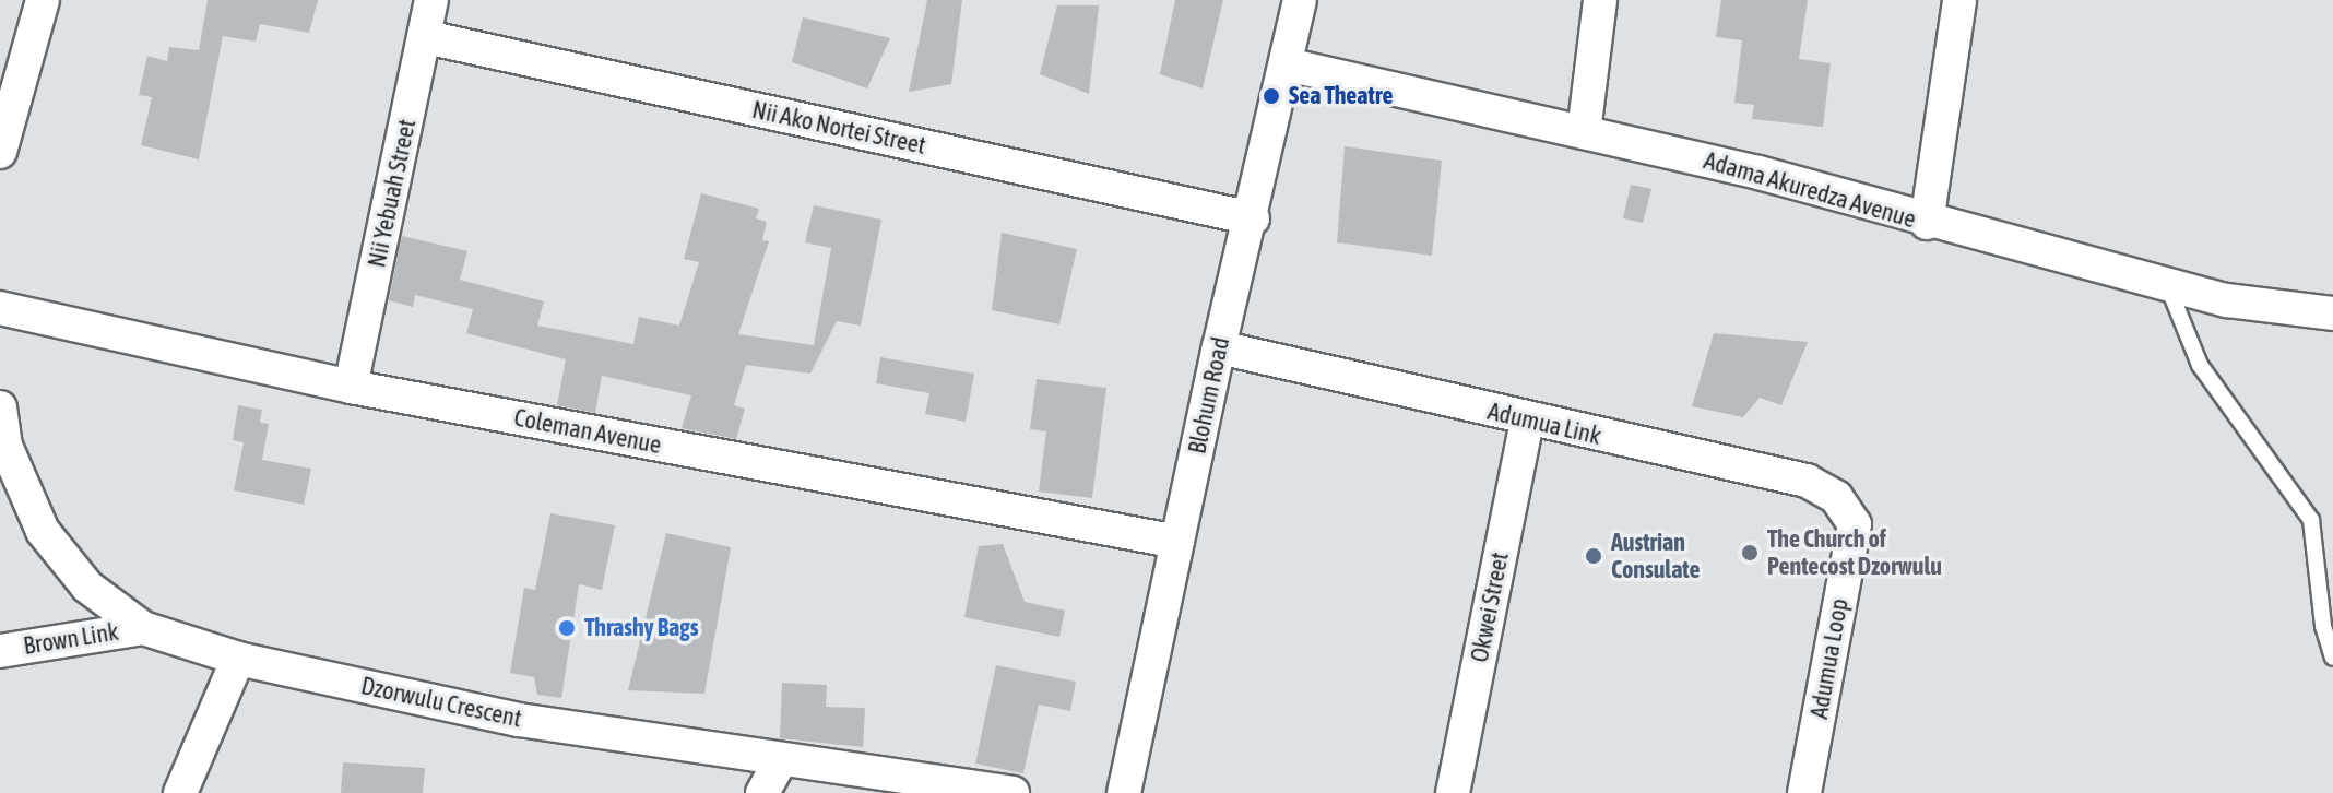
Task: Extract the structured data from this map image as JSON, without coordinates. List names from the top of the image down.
{
  "streets": {
    "street": [
      "Nii Ako Nortei Street",
      "Adama Akuredza Avenue",
      "Nii Yebuah Street",
      "Blohum Road",
      "Adumua Link",
      "Coleman Avenue",
      "Okwei Street",
      "Brown Link",
      "Adumua Loop",
      "Dzorwulu Crescent"
    ]
  },
  "crossings": [
    ["Nii Ako Nortei Street", "Nii Yebuah Street"],
    ["Nii Ako Nortei Street", "Blohum Road"],
    ["Adama Akuredza Avenue", "Blohum Road"],
    ["Nii Yebuah Street", "Coleman Avenue"],
    ["Blohum Road", "Adumua Link"],
    ["Blohum Road", "Coleman Avenue"],
    ["Adumua Link", "Okwei Street"],
    ["Adumua Link", "Adumua Loop"],
    ["Brown Link", "Dzorwulu Crescent"]
  ],
  "places": [
    "Sea Theatre",
    "The Church of Pentecost Dzorwulu",
    "Austrian Consulate",
    "Thrashy Bags"
  ]
}
